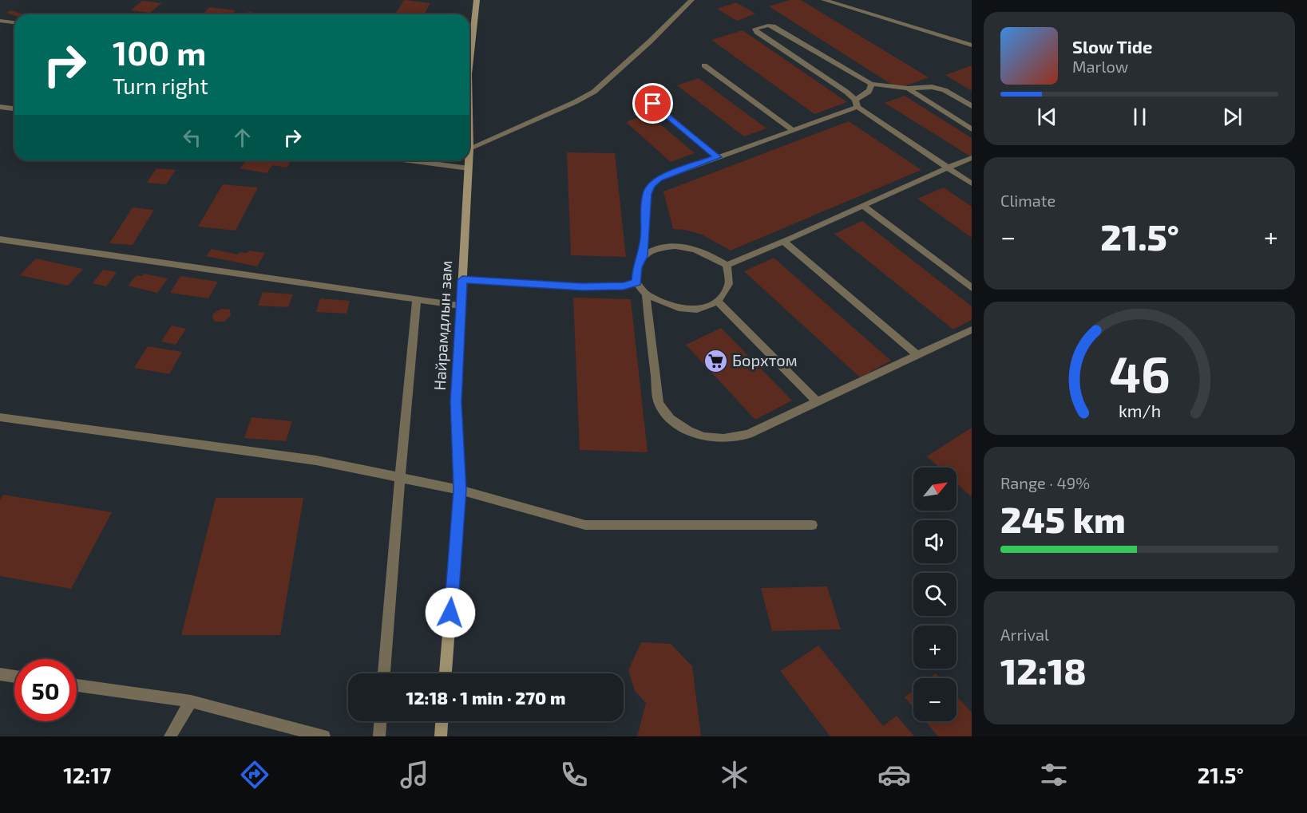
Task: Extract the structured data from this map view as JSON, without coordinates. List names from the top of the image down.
{
  "streets": {
    "main road": ["Найрамдлын зам"]
  },
  "places": {
    "supermarket": ["Борхтом"]
  },
  "north": "top right",
  "page": {
    "turn": ["100 m", "Turn right"],
    "song": ["Slow Tide", "Marlow"],
    "tile": [
      "Climate",
      ["Range · 49%", "245 km"],
      ["Arrival", "12:18"]
    ],
    "heat": ["−", "21.5°", "+"],
    "map_buttons": ["+", "−"],
    "limit": "50",
    "trip": "12:18 · 1 min · 270 m",
    "tabs": ["12:17", "21.5°"],
    "gauge": ["46", "km/h"]
  }
}
